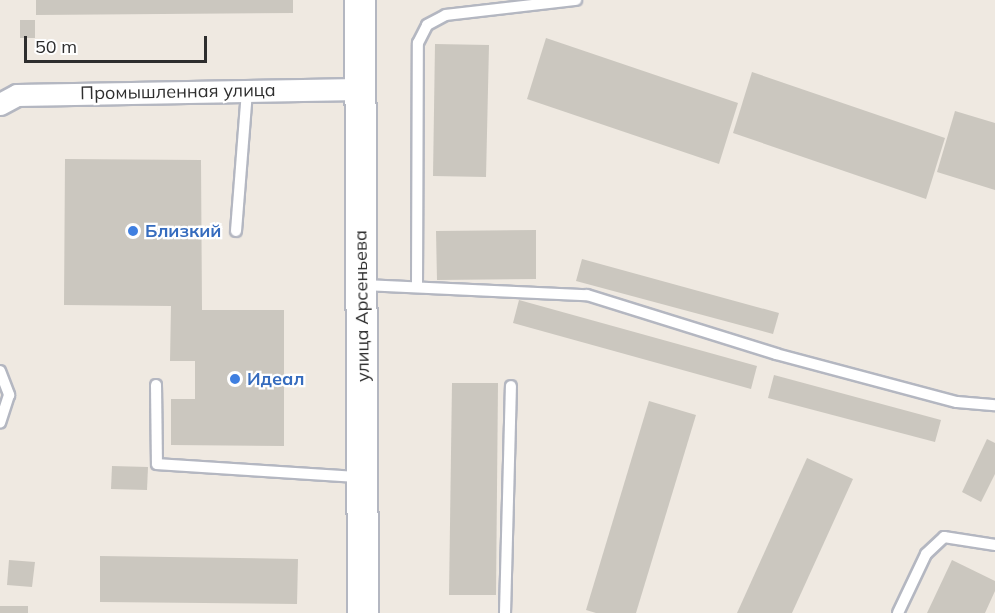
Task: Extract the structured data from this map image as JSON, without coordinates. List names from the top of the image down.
{
  "streets": {
    "street": ["Промышленная улица", "улица Арсеньева"]
  },
  "crossings": [
    ["Промышленная улица", "улица Арсеньева"]
  ],
  "places": ["Близкий", "Идеал"],
  "scale_bar": "50 m"
}
